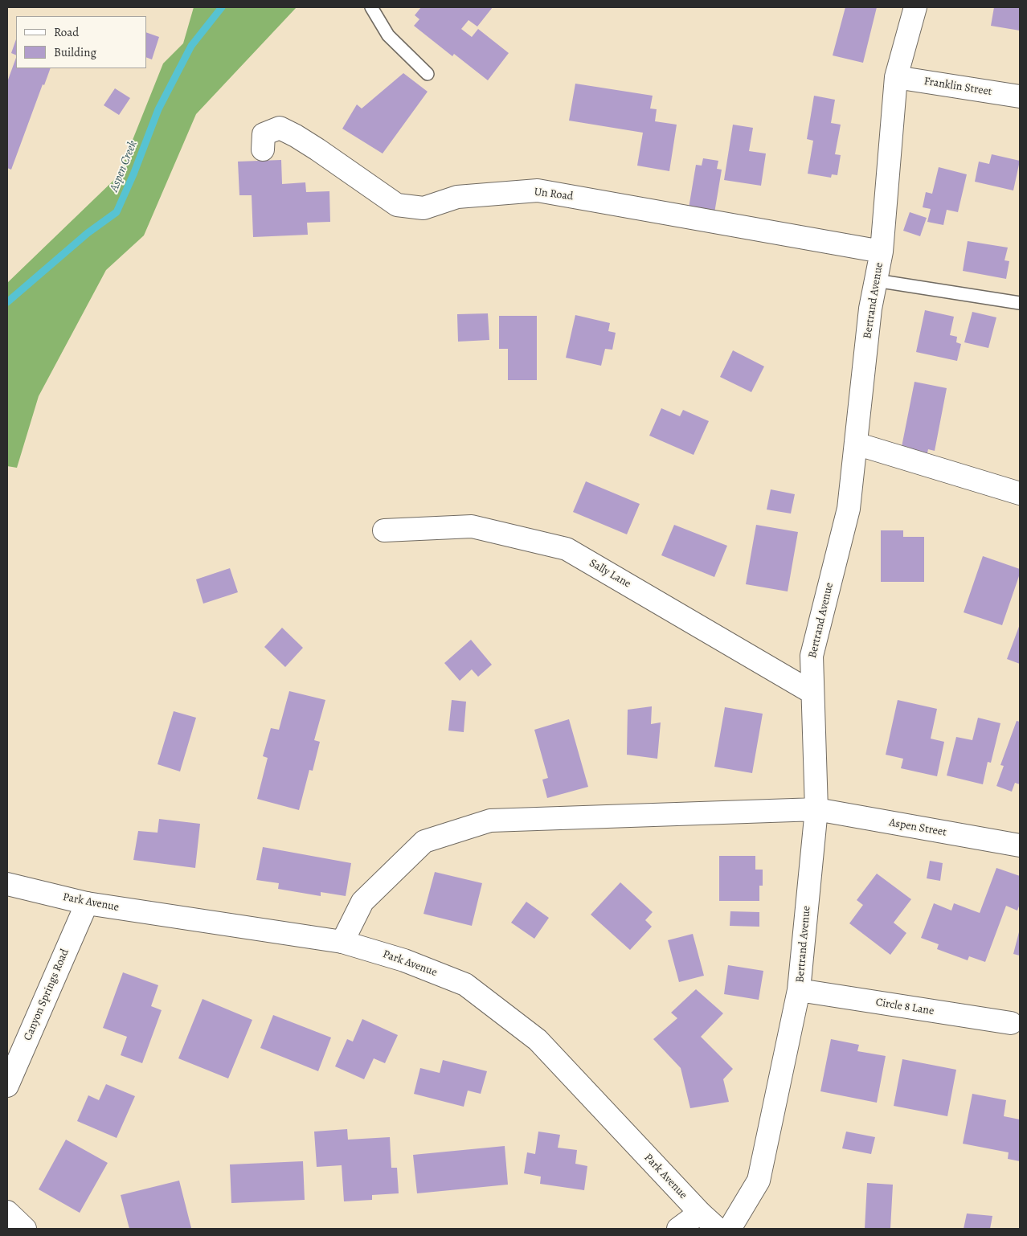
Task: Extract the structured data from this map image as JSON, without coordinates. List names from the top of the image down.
{
  "streets": {
    "street": [
      "Franklin Street",
      "Un Road",
      "Bertrand Avenue",
      "Sally Lane",
      "Aspen Street",
      "Park Avenue",
      "Canyon Springs Road",
      "Circle 8 Lane"
    ]
  },
  "crossings": [
    ["Franklin Street", "Bertrand Avenue"],
    ["Un Road", "Bertrand Avenue"],
    ["Bertrand Avenue", "Sally Lane"],
    ["Bertrand Avenue", "Aspen Street"],
    ["Bertrand Avenue", "Circle 8 Lane"],
    ["Aspen Street", "Park Avenue"],
    ["Park Avenue", "Canyon Springs Road"]
  ],
  "water": ["Aspen Creek"],
  "legend": ["Road", "Building"]
}
